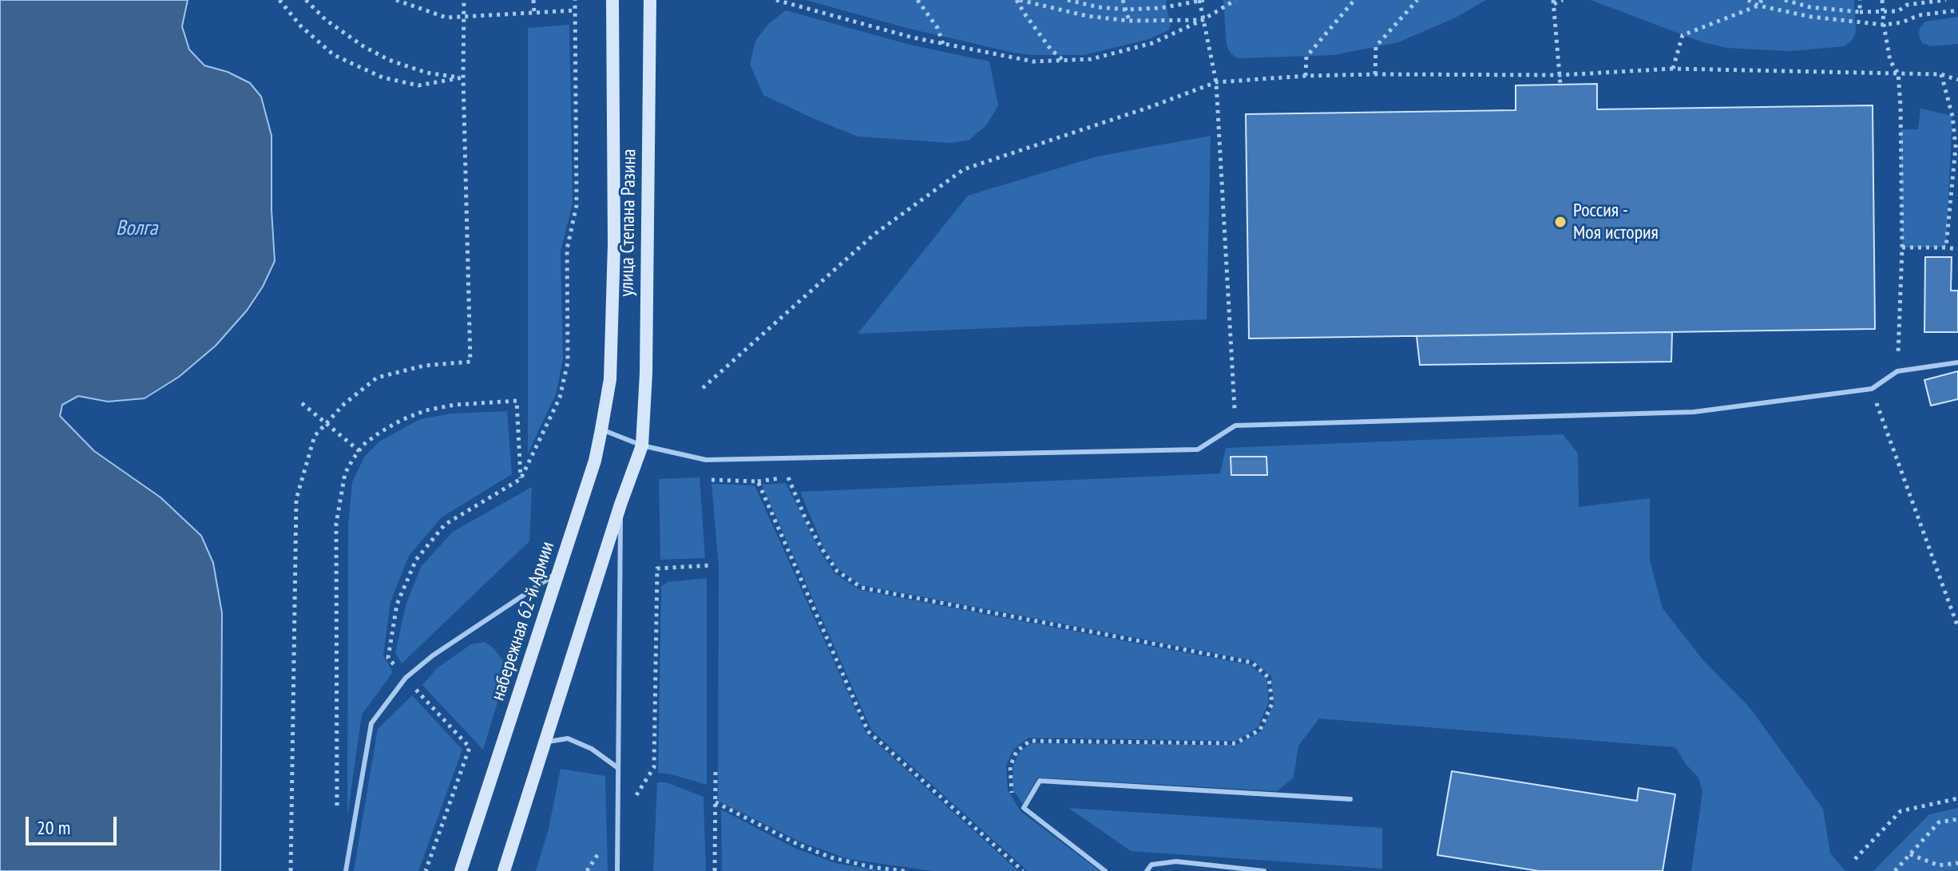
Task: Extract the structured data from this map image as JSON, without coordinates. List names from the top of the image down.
{
  "streets": {
    "main road": ["улица Степана Разина", "набережная 62-й Армии"]
  },
  "crossings": [
    ["улица Степана Разина", "набережная 62-й Армии"]
  ],
  "water": ["Волга"],
  "places": ["Россия - Моя история"],
  "scale_bar": "20 m"
}
